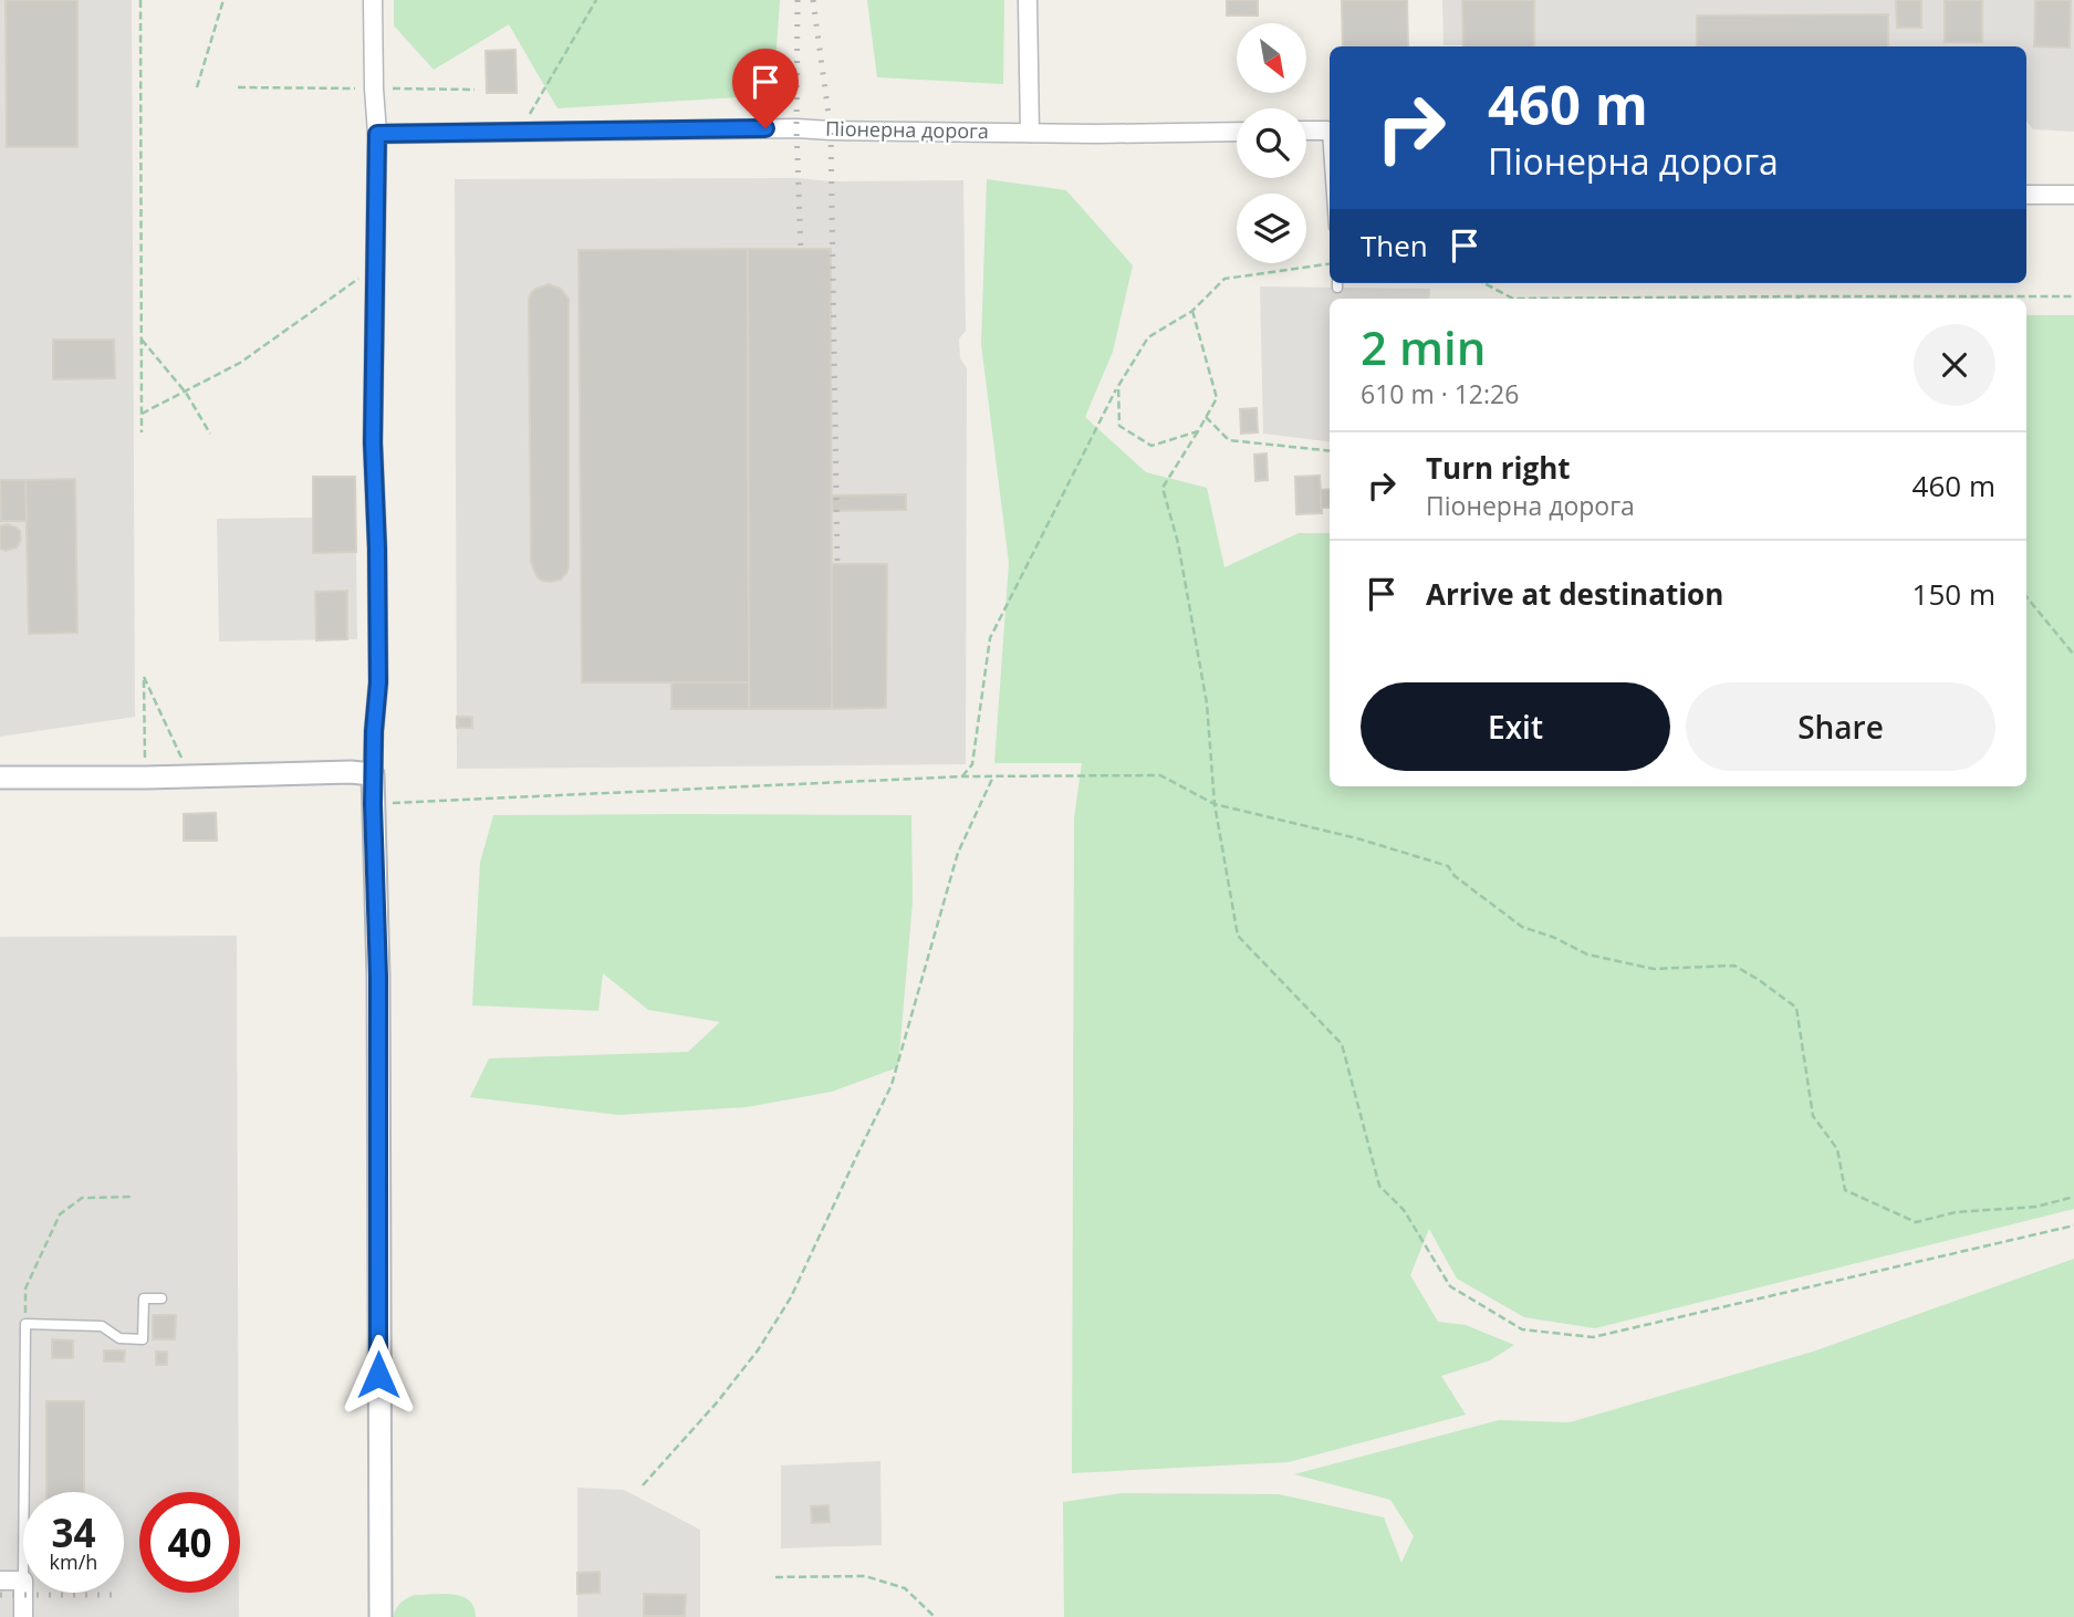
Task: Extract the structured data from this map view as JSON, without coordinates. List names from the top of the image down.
{
  "streets": {
    "street": ["Піонерна дорога"]
  },
  "north": "bottom right",
  "page": {
    "turn": ["460 m", "Піонерна дорога"],
    "then": "Then",
    "heading": ["2 min", "610 m · 12:26"],
    "list": [
      {
        "name": "Turn right",
        "note": "Піонерна дорога",
        "value": "460 m"
      },
      {
        "name": "Arrive at destination",
        "value": "150 m"
      }
    ],
    "buttons": ["Exit", "Share"],
    "speed": "34 km/h",
    "limit": "40"
  }
}
